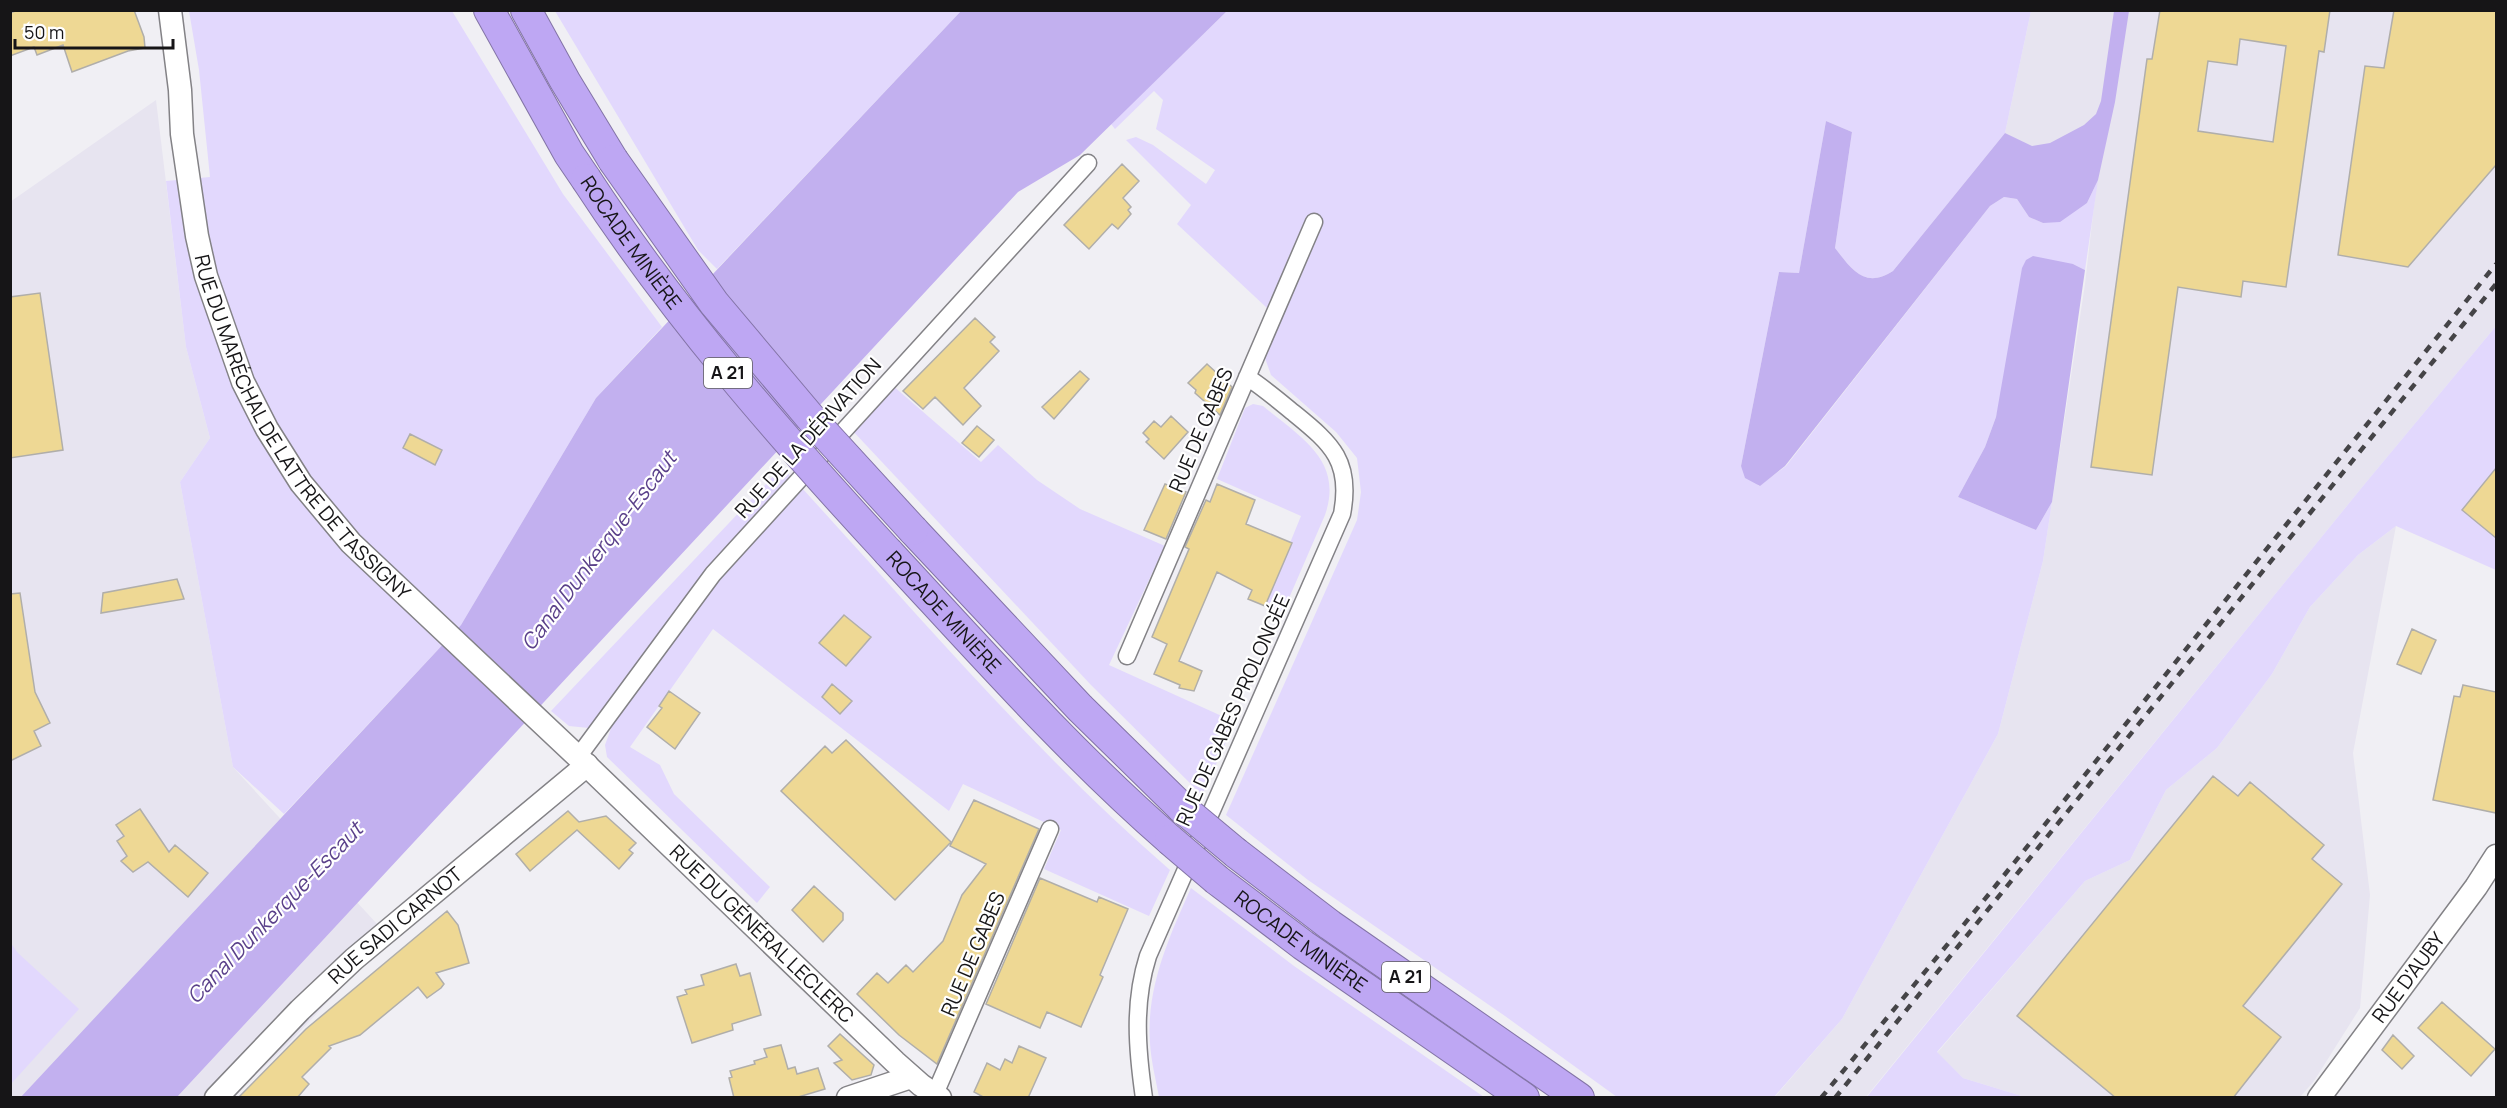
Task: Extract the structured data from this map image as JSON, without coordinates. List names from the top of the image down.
{
  "streets": {
    "highway": ["ROCADE MINIÈRE", "A 21"],
    "street": [
      "RUE DU MARÉCHAL DE LATTRE DE TASSIGNY",
      "RUE DE GABES",
      "RUE DE LA DÉRIVATION",
      "RUE DE GABES PROLONGÉE",
      "RUE SADI CARNOT",
      "RUE DU GÉNÉRAL LECLERC",
      "RUE D'AUBY"
    ]
  },
  "crossings": [
    ["RUE DU MARÉCHAL DE LATTRE DE TASSIGNY", "RUE DE LA DÉRIVATION"],
    ["RUE DU MARÉCHAL DE LATTRE DE TASSIGNY", "RUE SADI CARNOT"],
    ["RUE DU MARÉCHAL DE LATTRE DE TASSIGNY", "RUE DU GÉNÉRAL LECLERC"],
    ["RUE DE GABES", "RUE DE GABES PROLONGÉE"],
    ["RUE DE GABES", "RUE DU GÉNÉRAL LECLERC"],
    ["RUE DE LA DÉRIVATION", "RUE SADI CARNOT"],
    ["RUE DE LA DÉRIVATION", "RUE DU GÉNÉRAL LECLERC"],
    ["RUE SADI CARNOT", "RUE DU GÉNÉRAL LECLERC"]
  ],
  "water": ["Canal Dunkerque-Escaut"],
  "scale_bar": "50 m"
}
